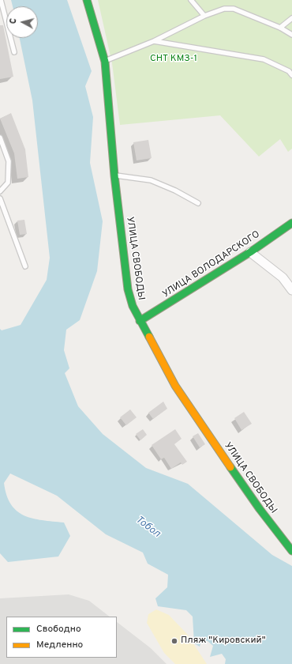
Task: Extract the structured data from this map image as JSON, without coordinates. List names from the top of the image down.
{
  "streets": {
    "street": ["УЛИЦА СВОБОДЫ", "УЛИЦА ВОЛОДАРСКОГО"]
  },
  "crossings": [
    ["УЛИЦА СВОБОДЫ", "УЛИЦА ВОЛОДАРСКОГО"]
  ],
  "water": ["Тобол"],
  "parks": ["СНТ КМЗ-1"],
  "places": ["Пляж \"Кировский\""],
  "legend": ["Свободно", "Медленно"],
  "north": "left"
}
